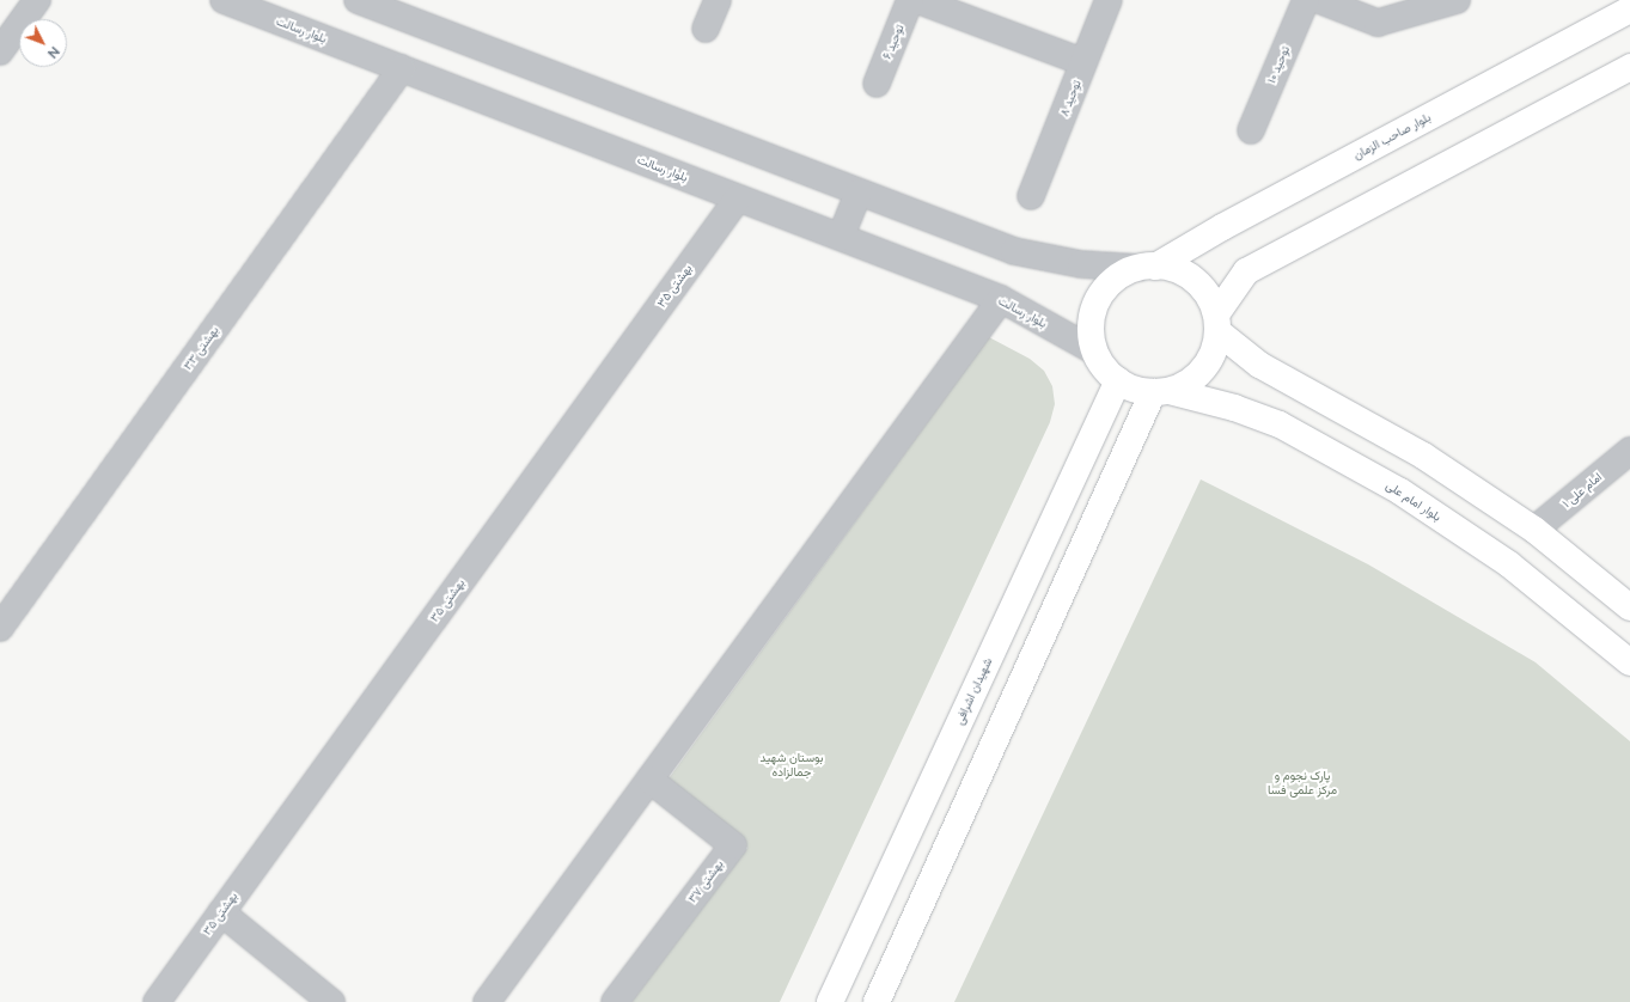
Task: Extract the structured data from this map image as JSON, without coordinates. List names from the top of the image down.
{
  "streets": {
    "main road": ["بلوار صاحب الزمان", "بلوار امام علی", "شهیدان اشرافی"],
    "street": [
      "بلوار رسالت",
      "توحید ۶",
      "توحید ۱۰",
      "توحید ۸",
      "بهشتی ۳۵",
      "بهشتی ۳۳",
      "امام علی ۱",
      "بهشتی ۳۷"
    ]
  },
  "crossings": [
    ["بلوار رسالت", "بلوار صاحب الزمان"],
    ["بلوار رسالت", "بهشتی ۳۵"],
    ["بلوار رسالت", "بهشتی ۳۳"],
    ["بلوار رسالت", "بلوار امام علی"],
    ["بلوار رسالت", "شهیدان اشرافی"],
    ["بلوار صاحب الزمان", "بلوار امام علی"],
    ["بلوار صاحب الزمان", "شهیدان اشرافی"],
    ["بلوار امام علی", "شهیدان اشرافی"]
  ],
  "parks": ["بوستان شهید جمالزاده", "پارک نجوم و مرکز علمی فسا"],
  "north": "bottom right"
}
